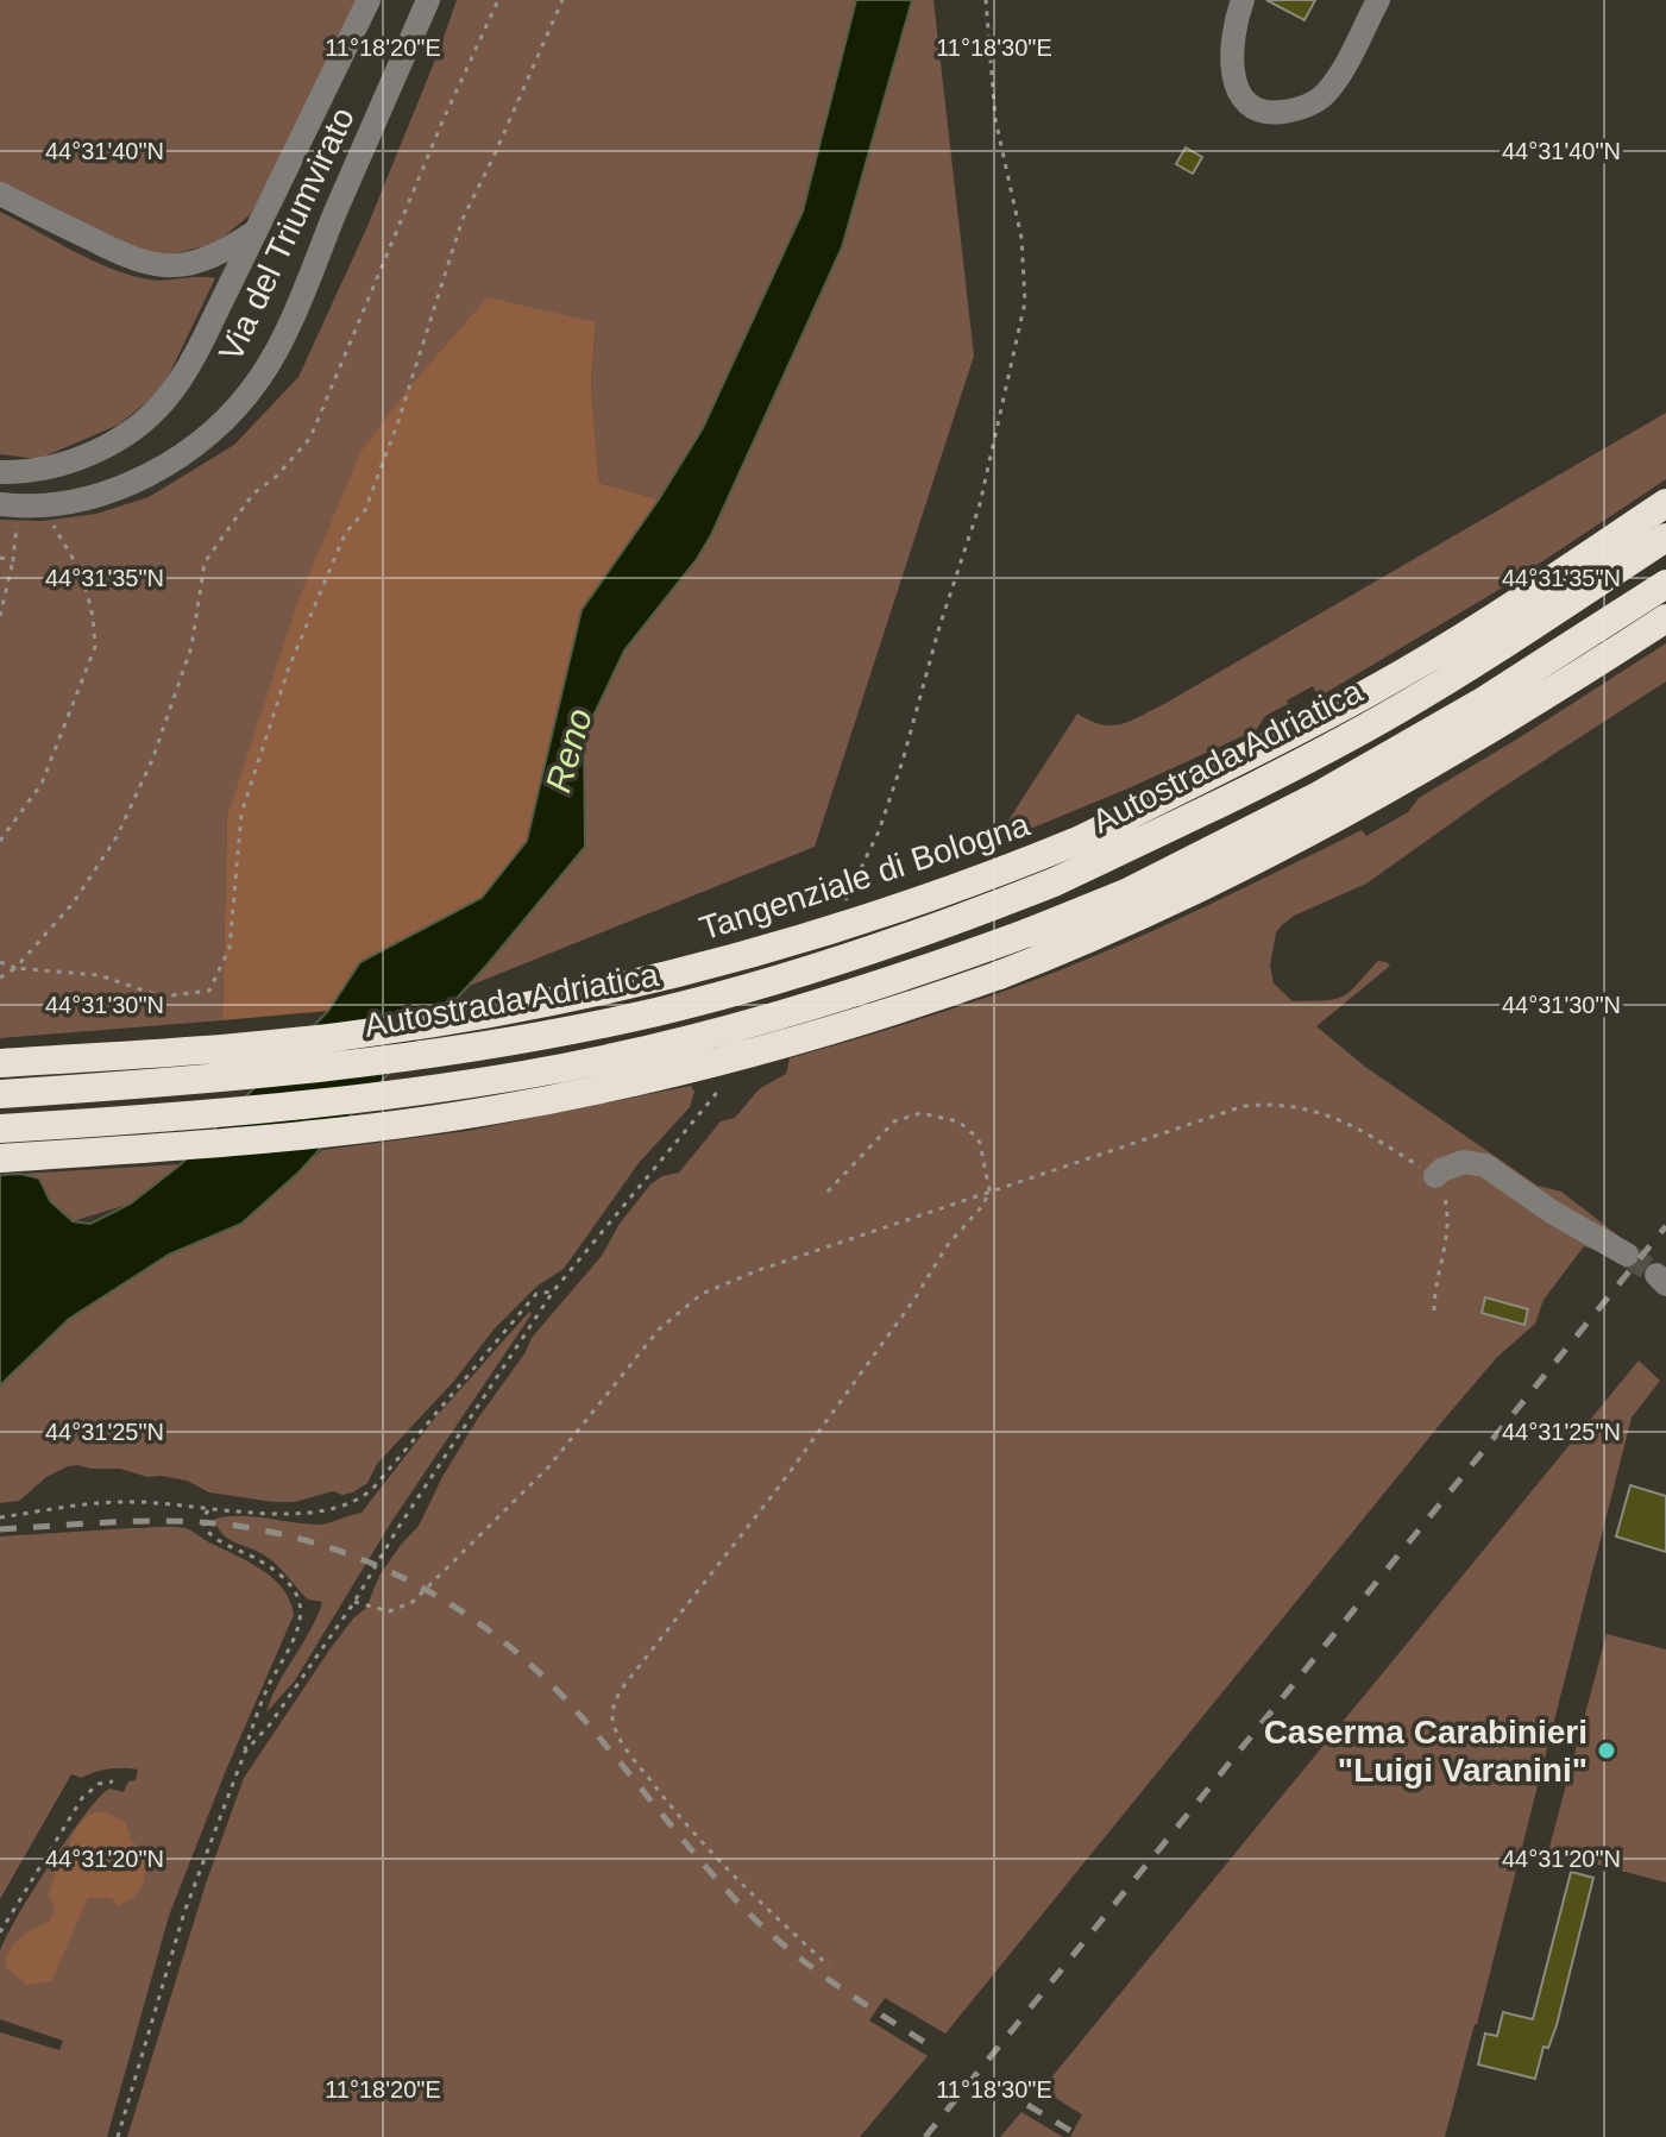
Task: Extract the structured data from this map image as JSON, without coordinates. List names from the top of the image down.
{
  "streets": {
    "highway": ["Autostrada Adriatica", "Tangenziale di Bologna"],
    "street": ["Via del Triumvirato"]
  },
  "water": ["Reno"],
  "places": ["Caserma Carabinieri \"Luigi Varanini\""],
  "coordinates": [
    "11°18'20\"E",
    "11°18'30\"E",
    "44°31'40\"N",
    "44°31'35\"N",
    "44°31'30\"N",
    "44°31'25\"N",
    "44°31'20\"N"
  ]
}
